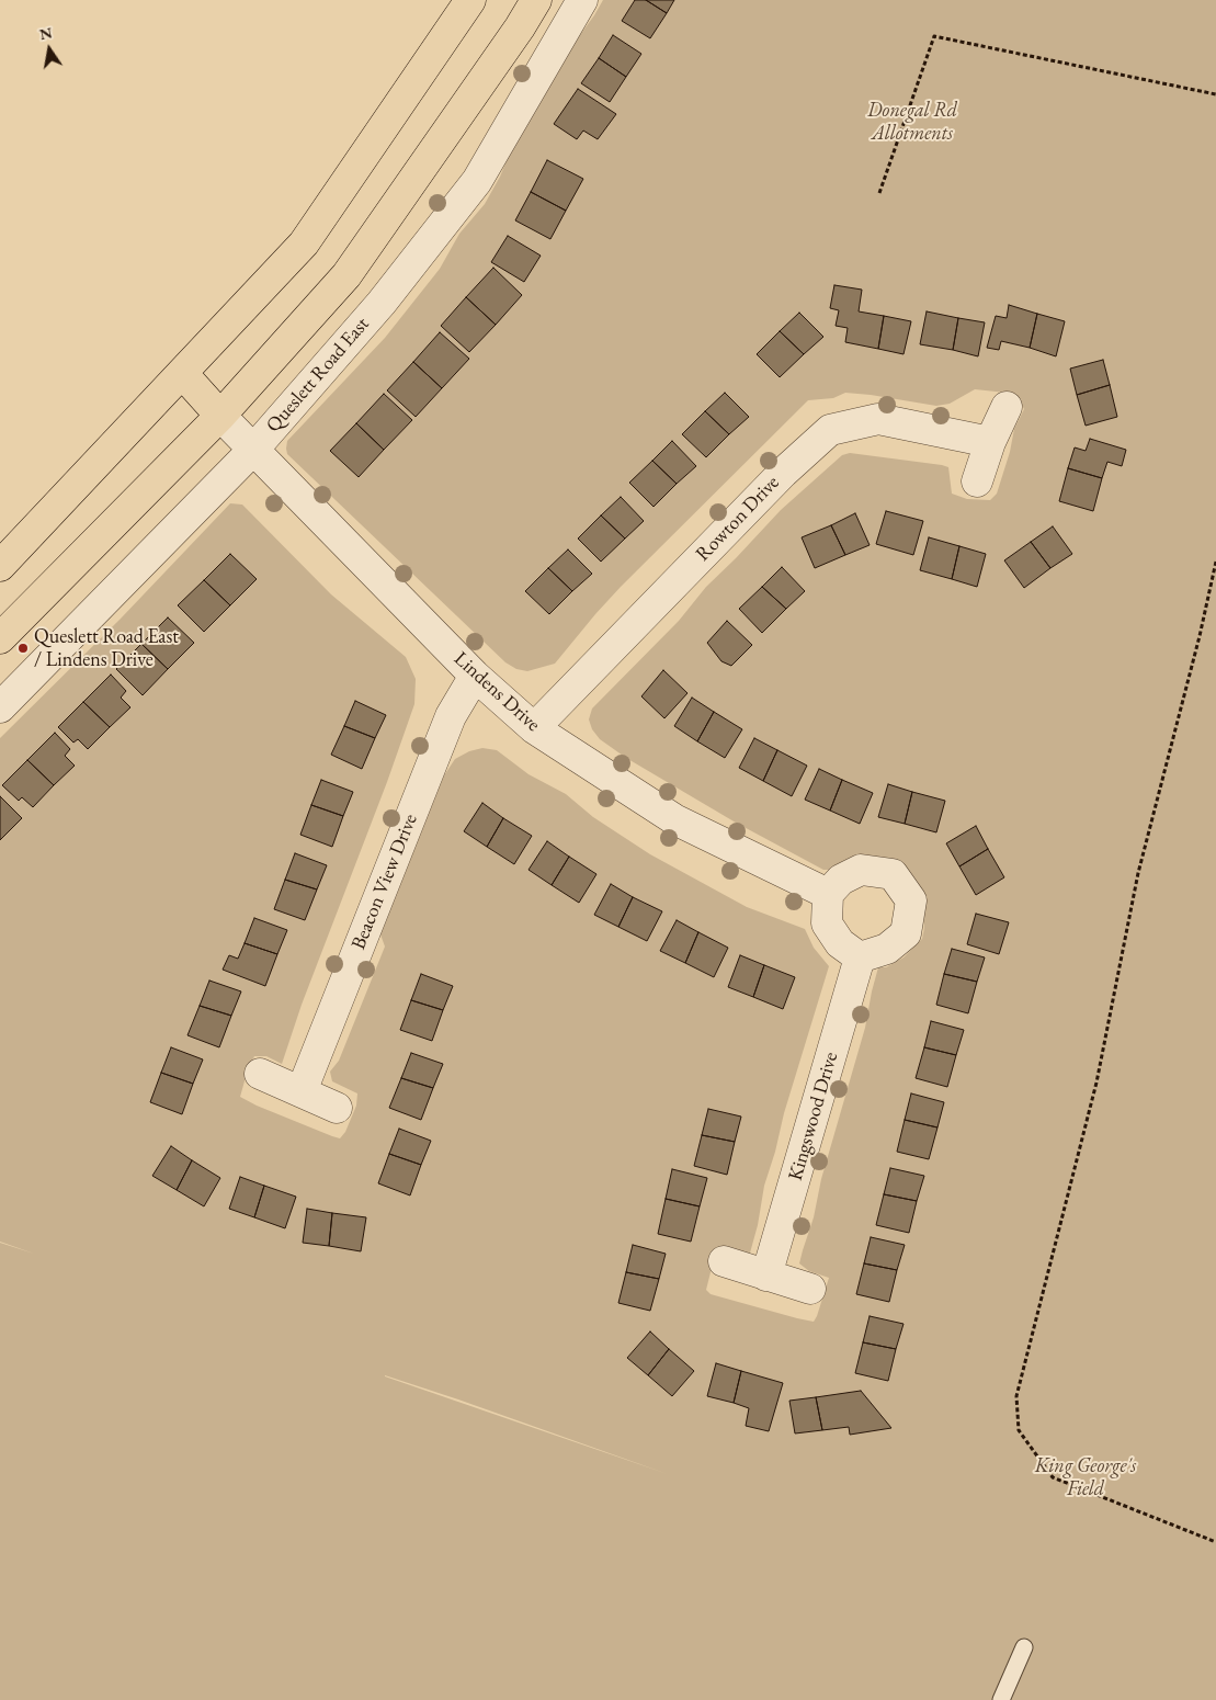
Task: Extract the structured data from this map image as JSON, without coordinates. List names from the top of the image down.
{
  "streets": {
    "street": [
      "Queslett Road East",
      "Rowton Drive",
      "Lindens Drive",
      "Beacon View Drive",
      "Kingswood Drive"
    ]
  },
  "crossings": [
    ["Queslett Road East", "Lindens Drive"],
    ["Rowton Drive", "Lindens Drive"],
    ["Lindens Drive", "Beacon View Drive"],
    ["Lindens Drive", "Kingswood Drive"]
  ],
  "parks": ["Donegal Rd Allotments", "King George's Field"],
  "places": ["Queslett Road East / Lindens Drive"],
  "north": "top"
}
